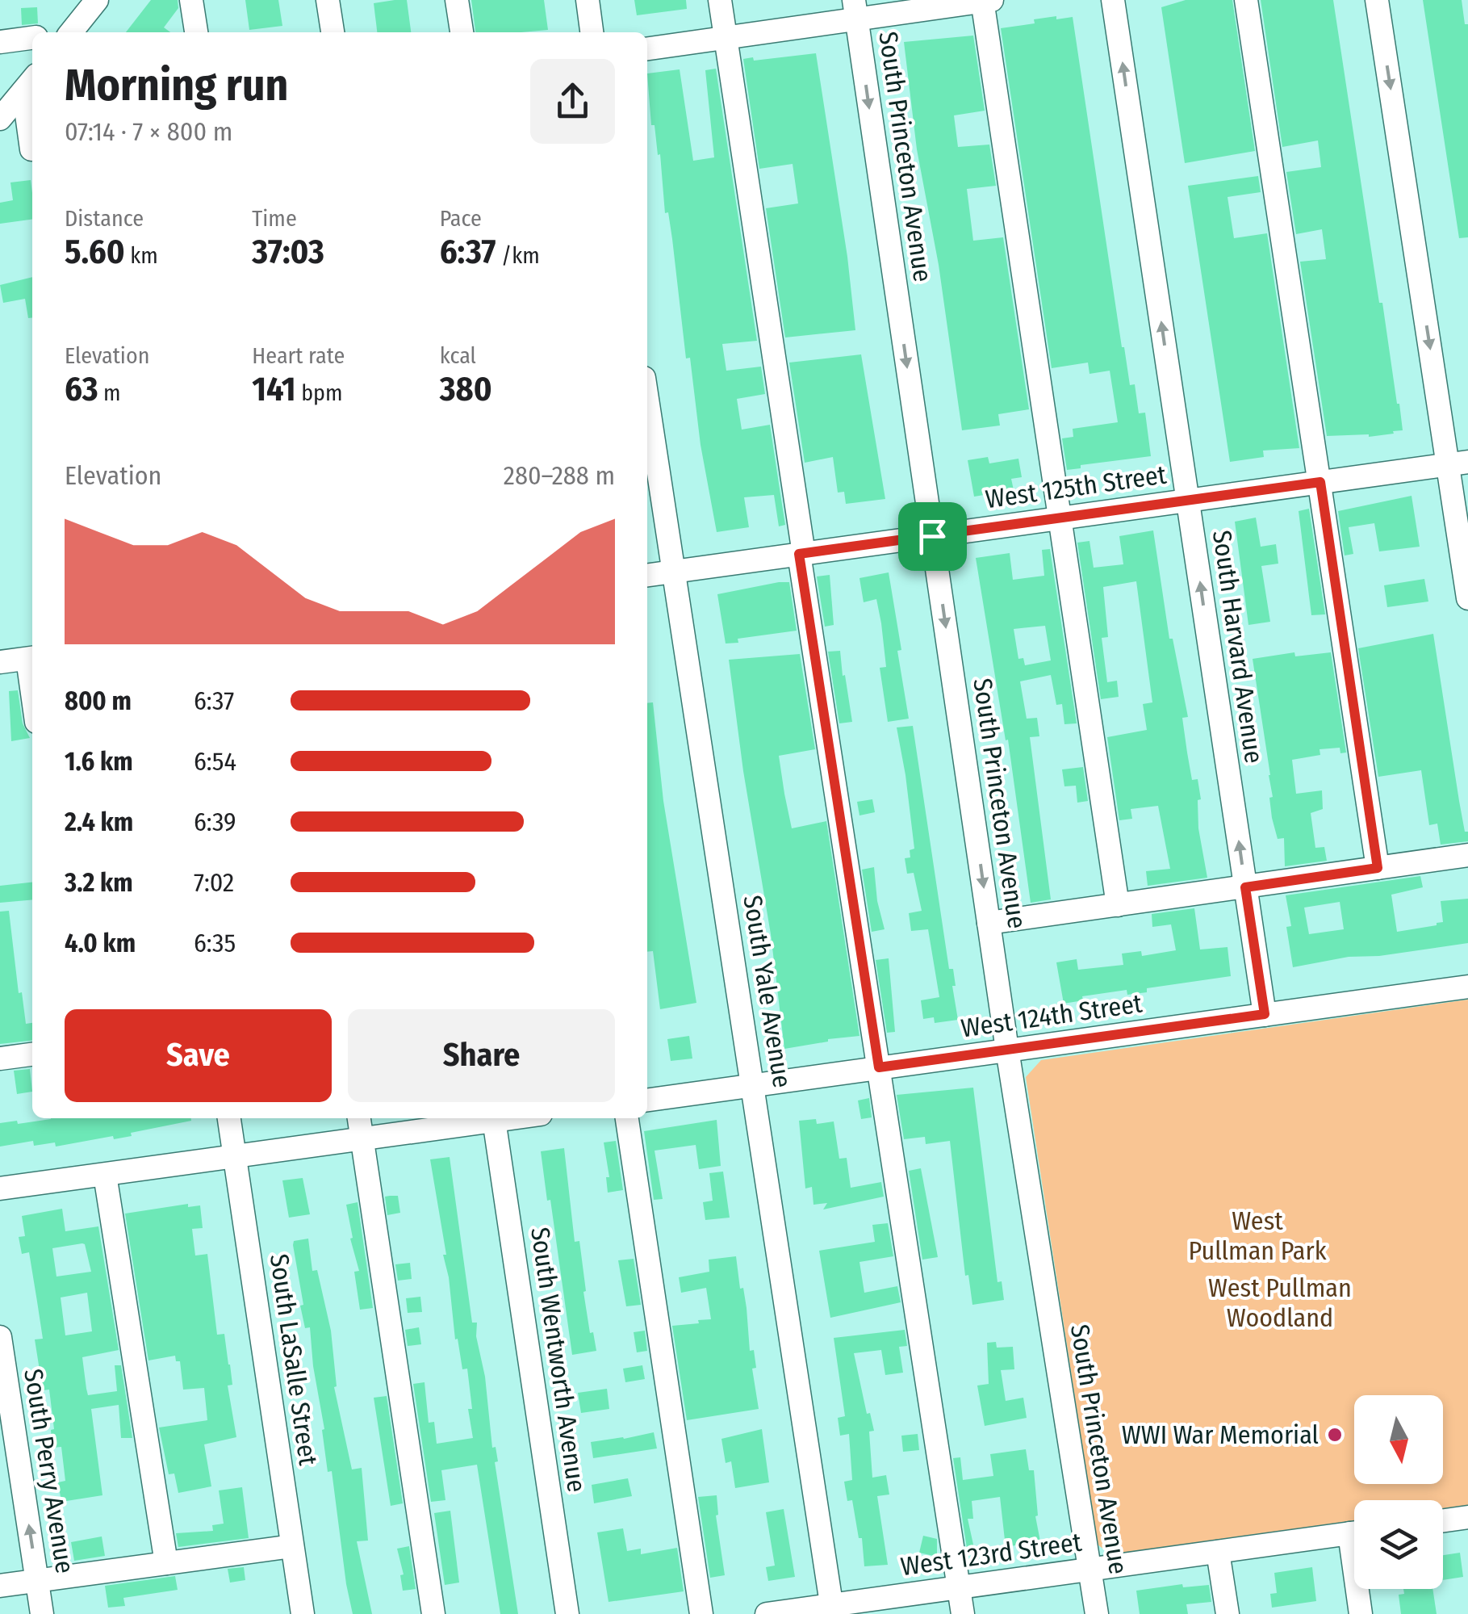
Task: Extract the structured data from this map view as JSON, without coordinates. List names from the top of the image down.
{
  "streets": {
    "street": [
      "South Princeton Avenue",
      "West 125th Street",
      "South Harvard Avenue",
      "South Yale Avenue",
      "West 124th Street",
      "South LaSalle Street",
      "South Wentworth Avenue",
      "South Perry Avenue",
      "West 123rd Street"
    ]
  },
  "crossings": [
    ["South Princeton Avenue", "West 125th Street"],
    ["South Princeton Avenue", "West 124th Street"],
    ["South Princeton Avenue", "West 123rd Street"],
    ["West 125th Street", "South Harvard Avenue"],
    ["West 125th Street", "South Yale Avenue"],
    ["South Harvard Avenue", "West 124th Street"],
    ["South Yale Avenue", "West 124th Street"],
    ["South Yale Avenue", "West 123rd Street"]
  ],
  "parks": ["West Pullman Park", "West Pullman Woodland"],
  "places": ["WWI War Memorial"],
  "north": "bottom",
  "page": {
    "heading": ["Morning run", "07:14 · 7 × 800 m"],
    "stats": [
      ["Distance", "5.60 km"],
      ["Time", "37:03"],
      ["Pace", "6:37 /km"],
      ["Elevation", "63 m"],
      ["Heart rate", "141 bpm"],
      ["kcal", "380"]
    ],
    "chart": ["Elevation", "280–288 m"],
    "list": [
      {
        "name": "800 m",
        "note": "6:37"
      },
      {
        "name": "1.6 km",
        "note": "6:54"
      },
      {
        "name": "2.4 km",
        "note": "6:39"
      },
      {
        "name": "3.2 km",
        "note": "7:02"
      },
      {
        "name": "4.0 km",
        "note": "6:35"
      }
    ],
    "buttons": ["Save", "Share"]
  }
}
